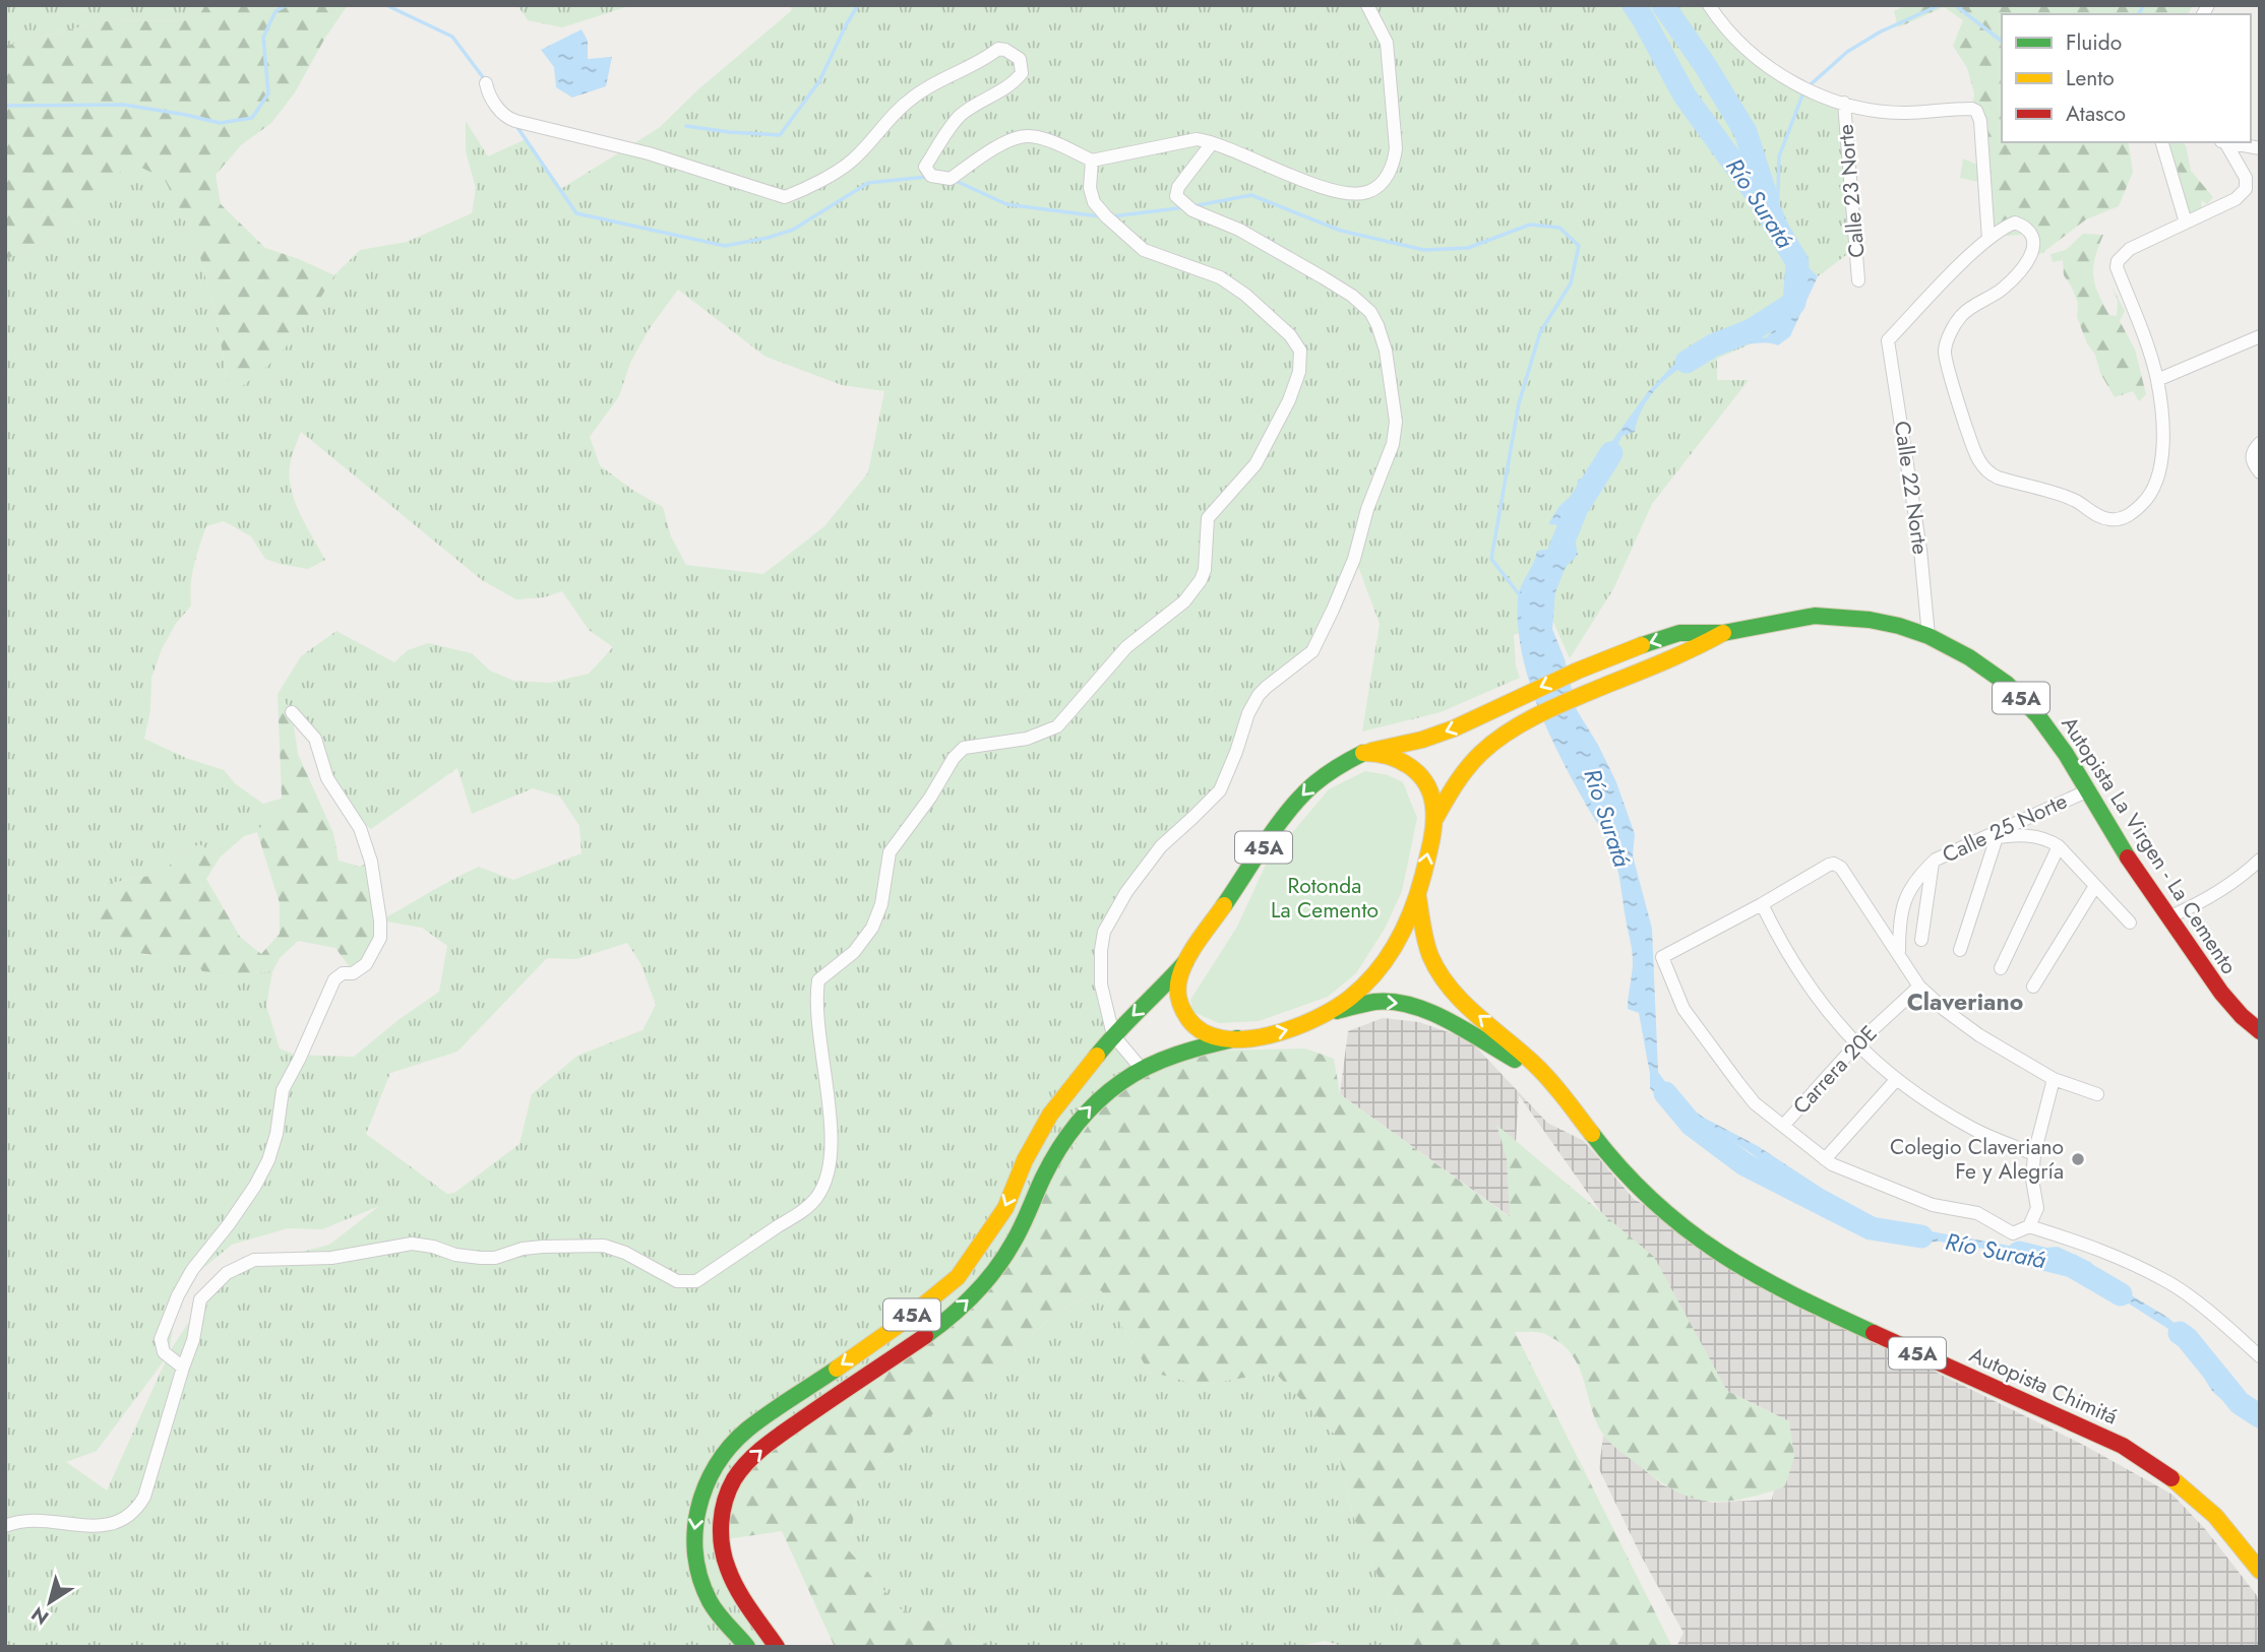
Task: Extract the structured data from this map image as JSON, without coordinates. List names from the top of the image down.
{
  "streets": {
    "main road": ["45A", "Autopista La Virgen - La Cemento", "Autopista Chimitá"],
    "street": [
      "Calle 23 Norte",
      "Calle 22 Norte",
      "Calle 25 Norte",
      "Carrera 20E"
    ]
  },
  "crossings": [
    ["Calle 22 Norte", "Autopista La Virgen - La Cemento"],
    ["45A", "Autopista La Virgen - La Cemento"],
    ["45A", "Autopista Chimitá"],
    ["Calle 25 Norte", "Autopista La Virgen - La Cemento"]
  ],
  "districts": ["Claveriano"],
  "water": ["Río Suratá"],
  "parks": ["Rotonda La Cemento"],
  "places": ["Colegio Claveriano Fe y Alegría"],
  "legend": ["Fluido", "Lento", "Atasco"],
  "north": "bottom left"
}
